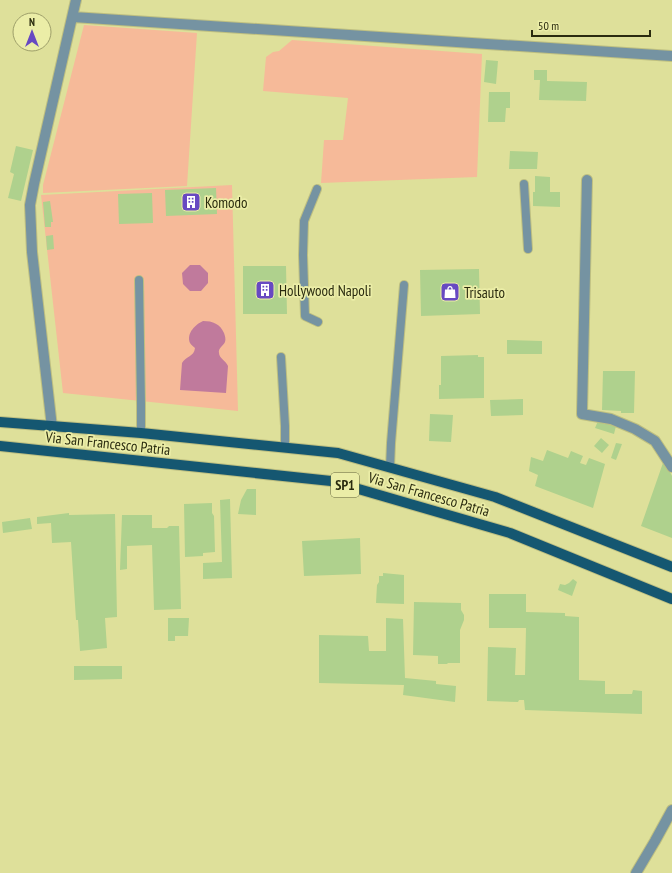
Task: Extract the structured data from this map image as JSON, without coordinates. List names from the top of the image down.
{
  "streets": {
    "main road": ["Via San Francesco Patria", "SP1"]
  },
  "places": {
    "building": ["Komodo", "Hollywood Napoli"],
    "shop": ["Trisauto"]
  },
  "scale_bar": "50 m",
  "north": "top"
}
